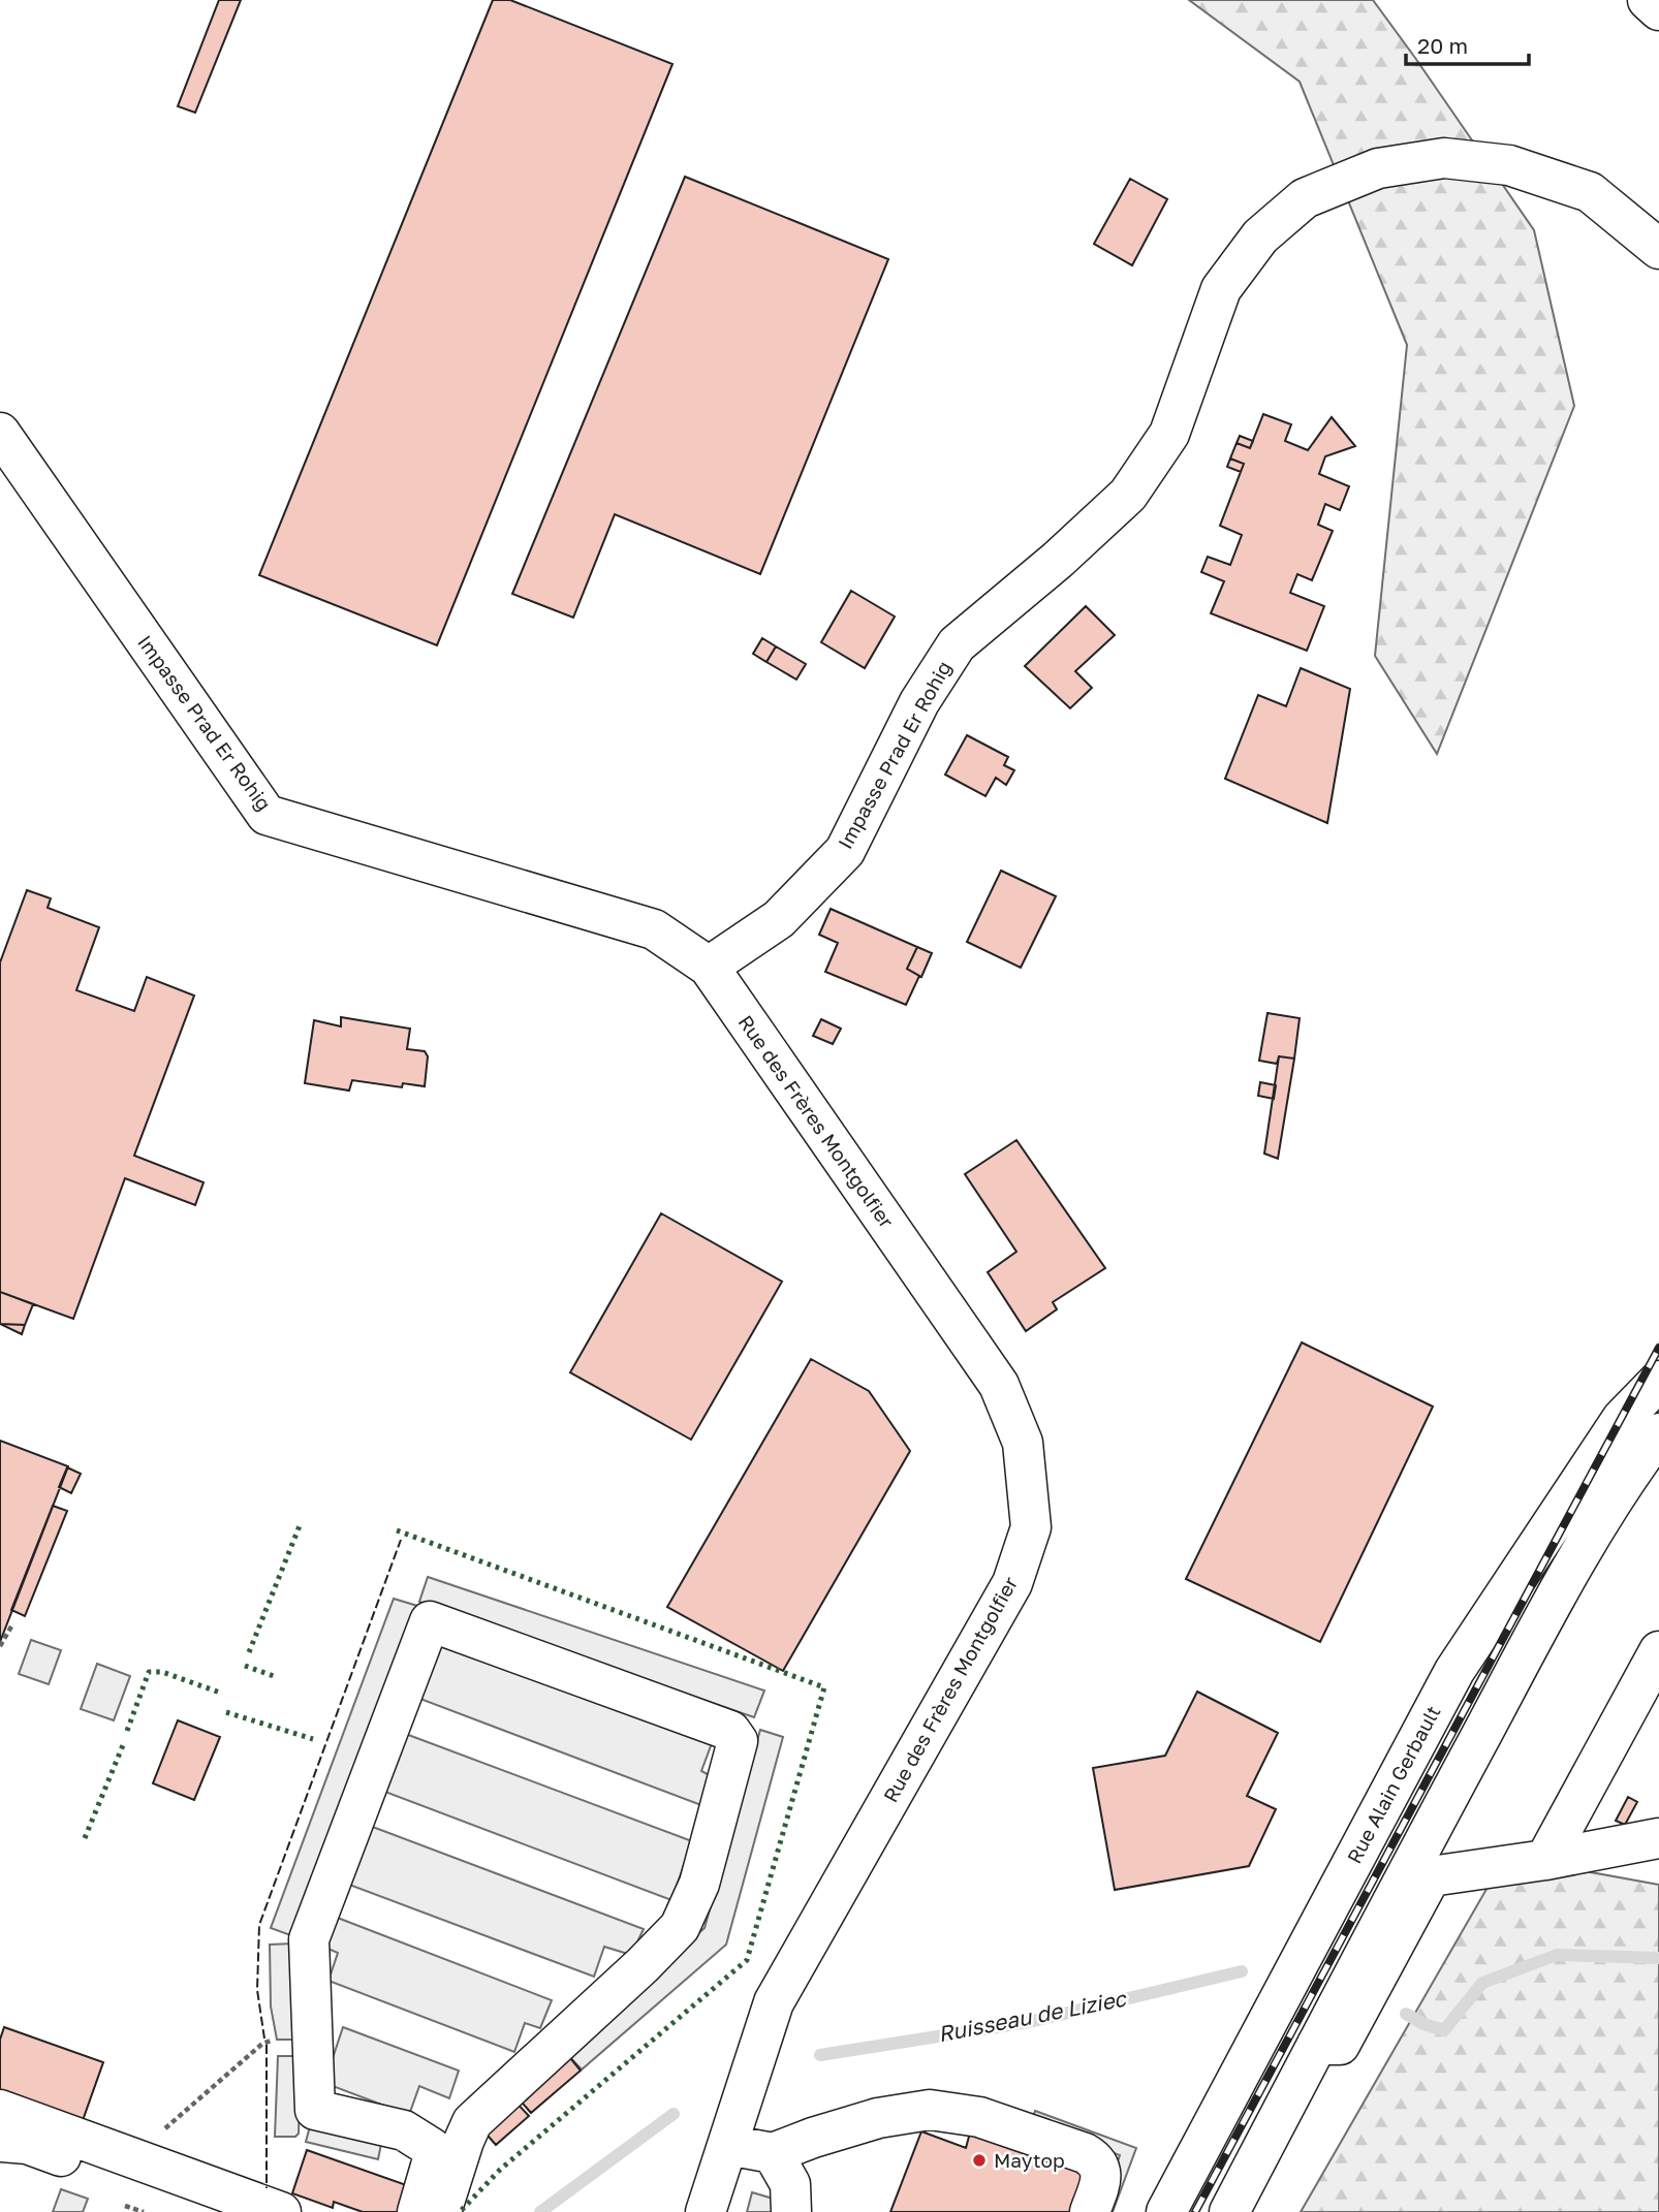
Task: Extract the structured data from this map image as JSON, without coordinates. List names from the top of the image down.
{
  "streets": {
    "street": ["Impasse Prad Er Rohig", "Rue des Frères Montgolfier", "Rue Alain Gerbault"]
  },
  "crossings": [
    ["Impasse Prad Er Rohig", "Rue des Frères Montgolfier"]
  ],
  "water": ["Ruisseau de Liziec"],
  "places": ["Maytop"],
  "scale_bar": "20 m"
}
